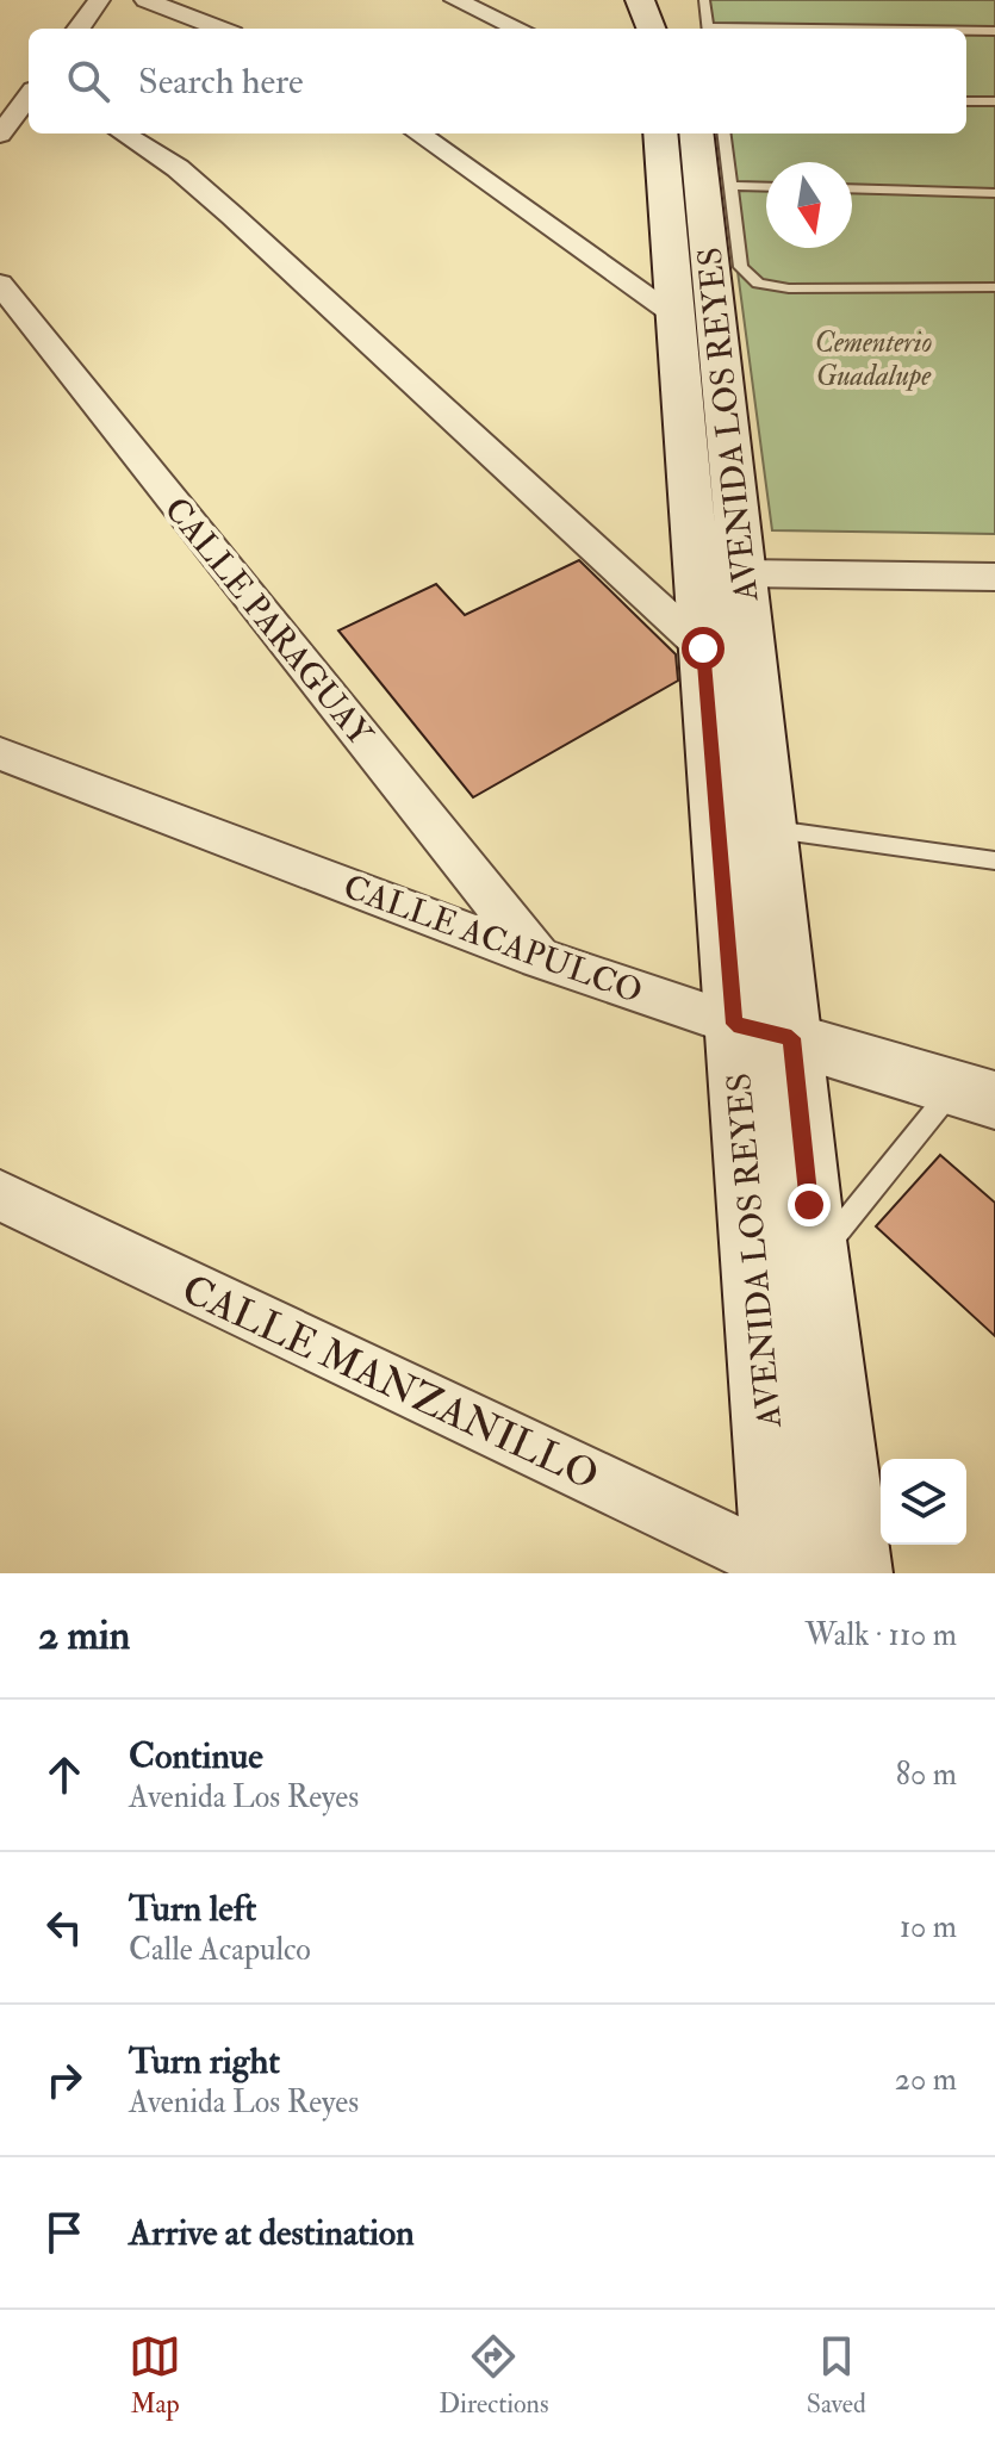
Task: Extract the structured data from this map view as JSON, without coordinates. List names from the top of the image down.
{
  "streets": {
    "main road": ["AVENIDA LOS REYES"],
    "street": ["CALLE PARAGUAY", "CALLE ACAPULCO", "CALLE MANZANILLO"]
  },
  "crossings": [
    ["AVENIDA LOS REYES", "CALLE ACAPULCO"],
    ["AVENIDA LOS REYES", "CALLE MANZANILLO"],
    ["CALLE PARAGUAY", "CALLE ACAPULCO"]
  ],
  "parks": ["Cementerio Guadalupe"],
  "north": "bottom",
  "page": {
    "search": "Search here",
    "heading": ["2 min", "Walk · 110 m"],
    "list": [
      ["Continue", "Avenida Los Reyes", "80 m"],
      ["Turn left", "Calle Acapulco", "10 m"],
      ["Turn right", "Avenida Los Reyes", "20 m"],
      "Arrive at destination"
    ],
    "nav": ["Map", "Directions", "Saved"]
  }
}
